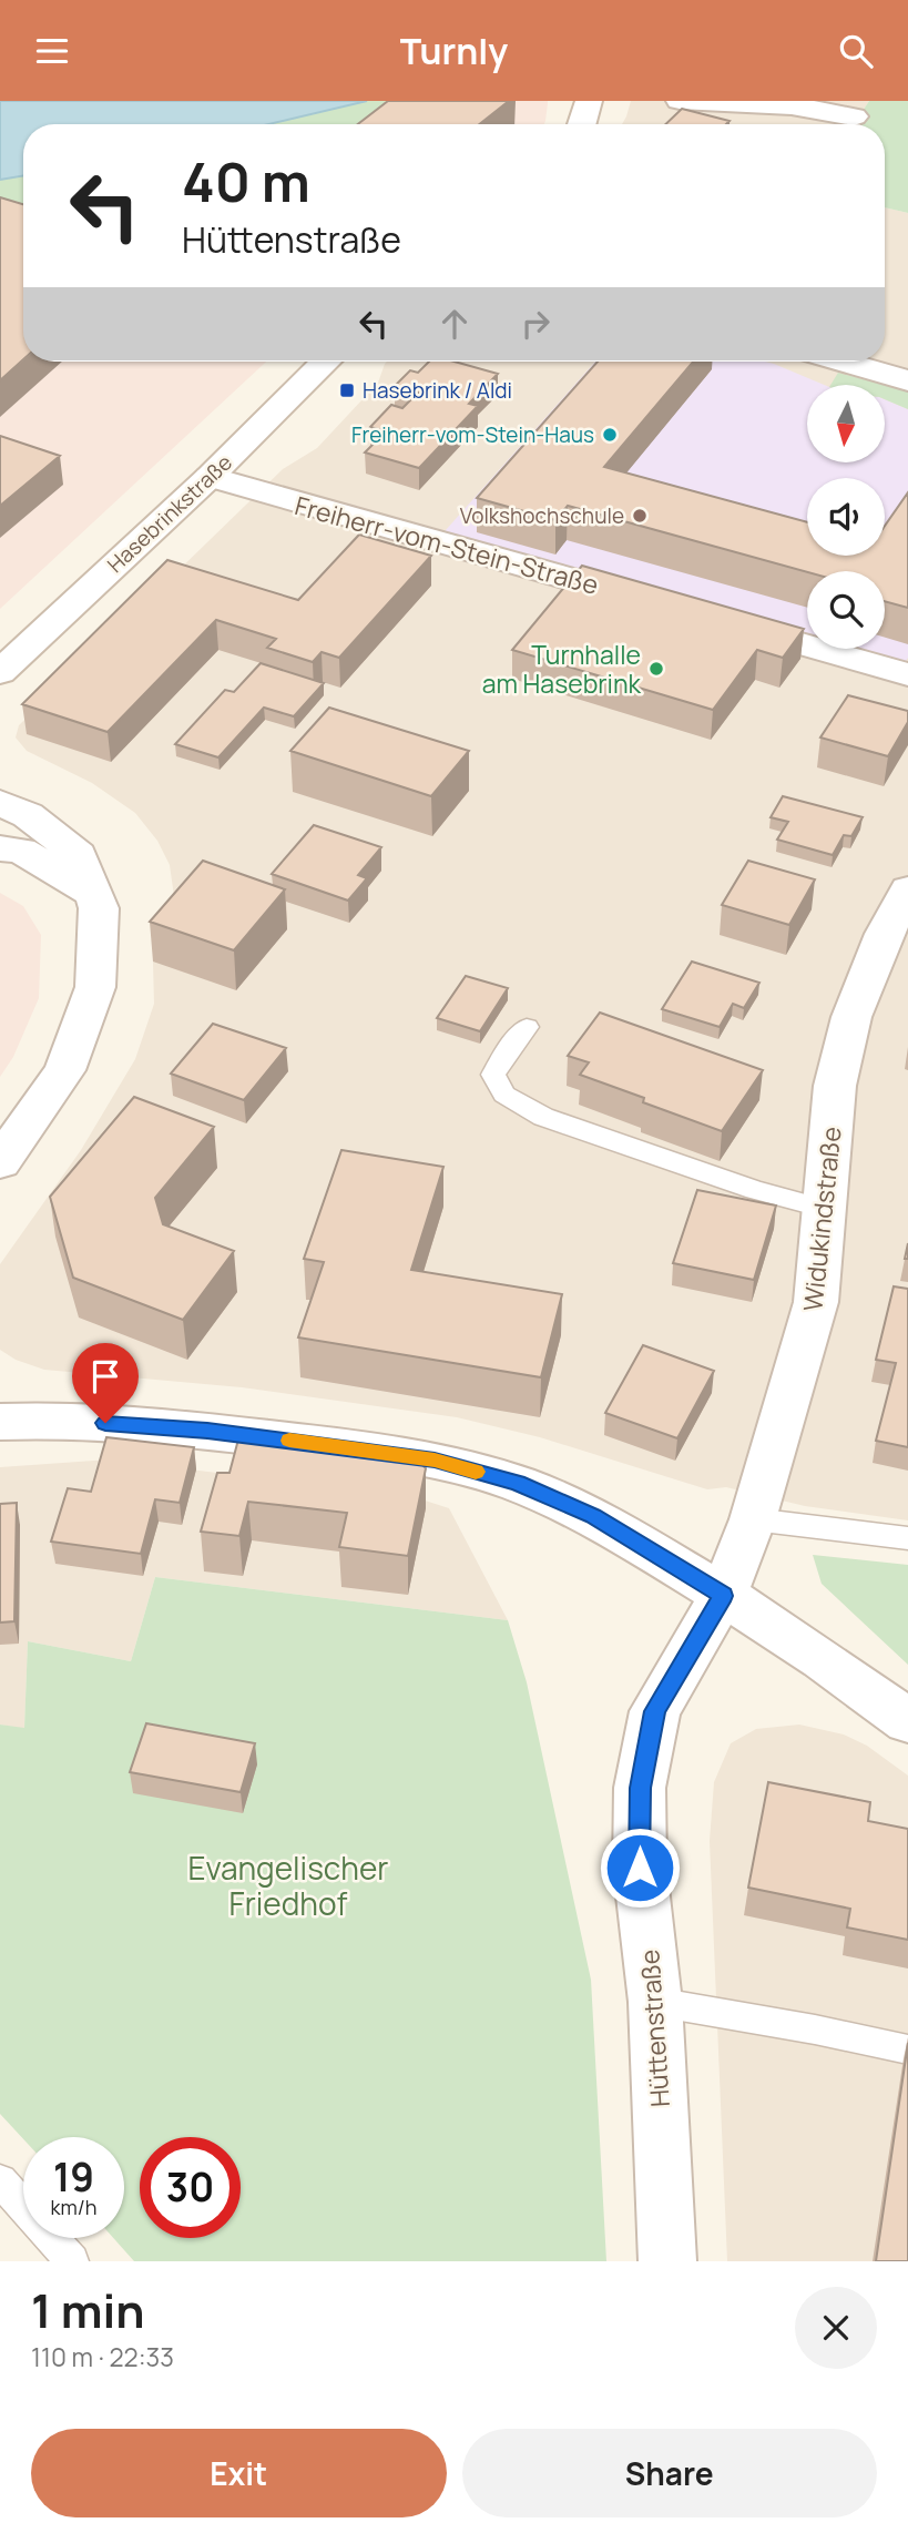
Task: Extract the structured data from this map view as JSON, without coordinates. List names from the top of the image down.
{
  "streets": {
    "street": [
      "Hasebrinkstraße",
      "Freiherr-vom-Stein-Straße",
      "Widukindstraße",
      "Hüttenstraße"
    ]
  },
  "crossings": [
    ["Hasebrinkstraße", "Freiherr-vom-Stein-Straße"],
    ["Widukindstraße", "Hüttenstraße"]
  ],
  "parks": ["Evangelischer Friedhof"],
  "places": {
    "transit": ["Hasebrink / Aldi"],
    "other": ["Freiherr-vom-Stein-Haus", "Volkshochschule", "Turnhalle am Hasebrink"]
  },
  "north": "bottom",
  "page": {
    "header": "Turnly",
    "turn": ["40 m", "Hüttenstraße"],
    "speed": "19 km/h",
    "limit": "30",
    "heading": ["1 min", "110 m · 22:33"],
    "buttons": ["Exit", "Share"]
  }
}
